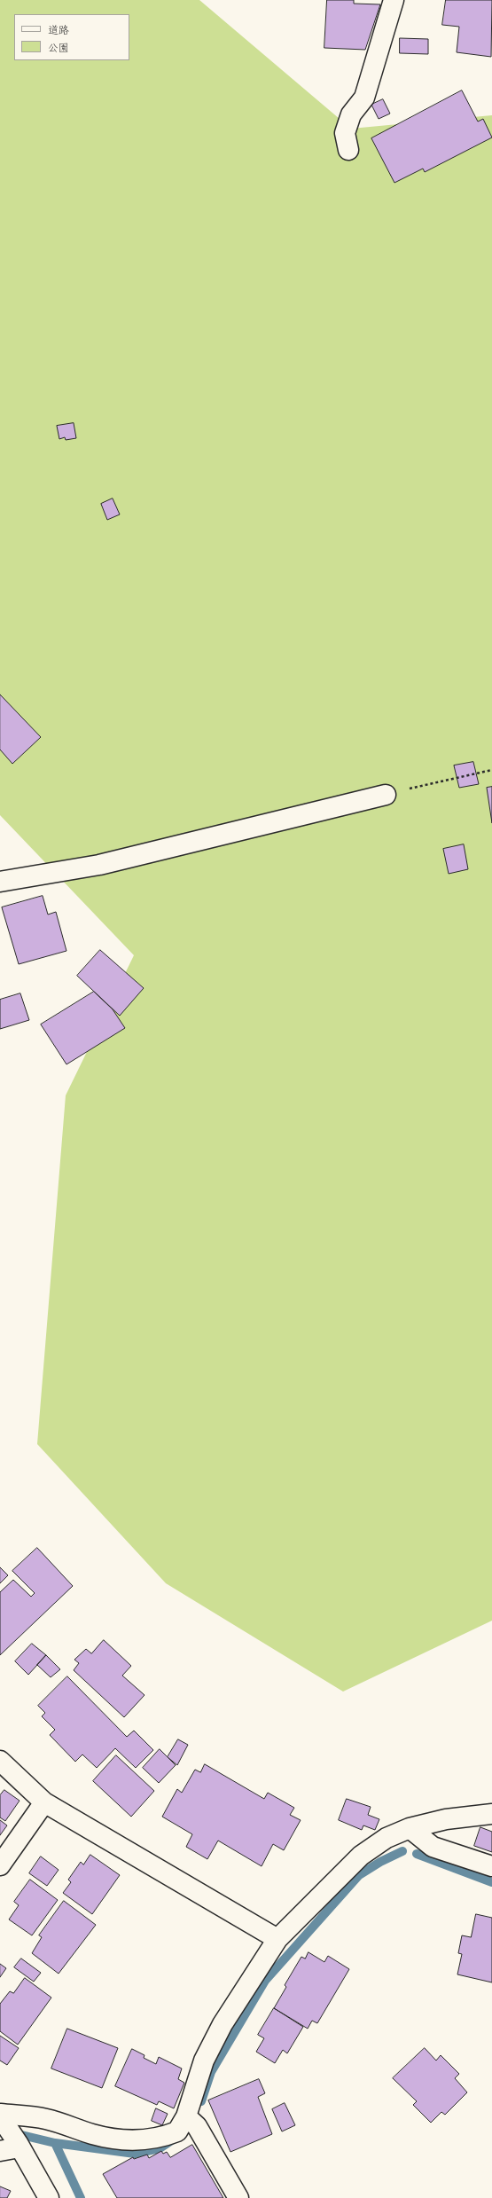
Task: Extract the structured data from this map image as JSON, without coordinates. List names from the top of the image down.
{
  "legend": ["道路", "公園"]
}
